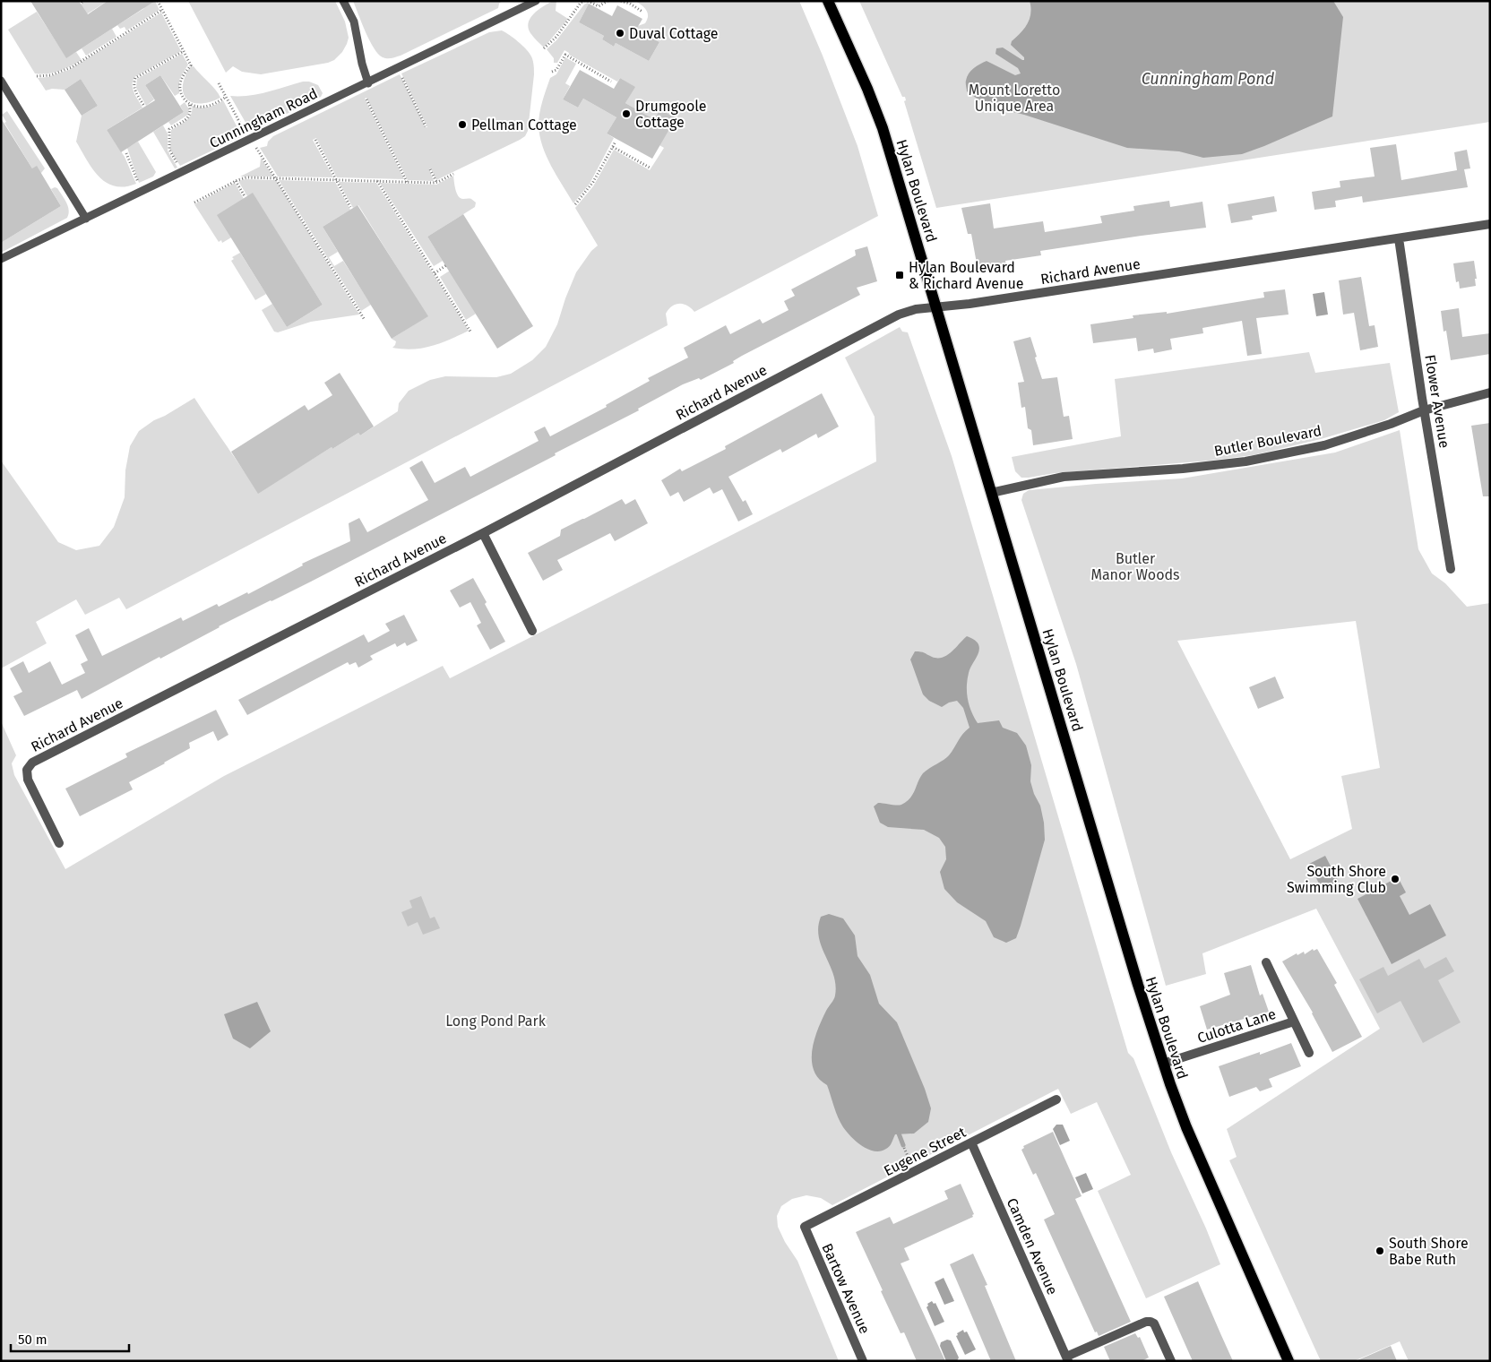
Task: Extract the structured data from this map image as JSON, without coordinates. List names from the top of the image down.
{
  "streets": {
    "main road": ["Hylan Boulevard"],
    "street": [
      "Richard Avenue",
      "Flower Avenue",
      "Butler Boulevard",
      "Culotta Lane",
      "Eugene Street",
      "Camden Avenue",
      "Bartow Avenue"
    ],
    "lane": ["Cunningham Road"]
  },
  "crossings": [
    ["Hylan Boulevard", "Richard Avenue"],
    ["Hylan Boulevard", "Butler Boulevard"],
    ["Hylan Boulevard", "Culotta Lane"],
    ["Richard Avenue", "Flower Avenue"],
    ["Flower Avenue", "Butler Boulevard"],
    ["Eugene Street", "Camden Avenue"],
    ["Eugene Street", "Bartow Avenue"]
  ],
  "water": ["Cunningham Pond"],
  "parks": ["Mount Loretto Unique Area", "Butler Manor Woods", "Long Pond Park"],
  "places": {
    "other": [
      "Duval Cottage",
      "Drumgoole Cottage",
      "Pellman Cottage",
      "South Shore Swimming Club",
      "South Shore Babe Ruth"
    ],
    "transit": ["Hylan Boulevard & Richard Avenue"]
  },
  "scale_bar": "50 m"
}
